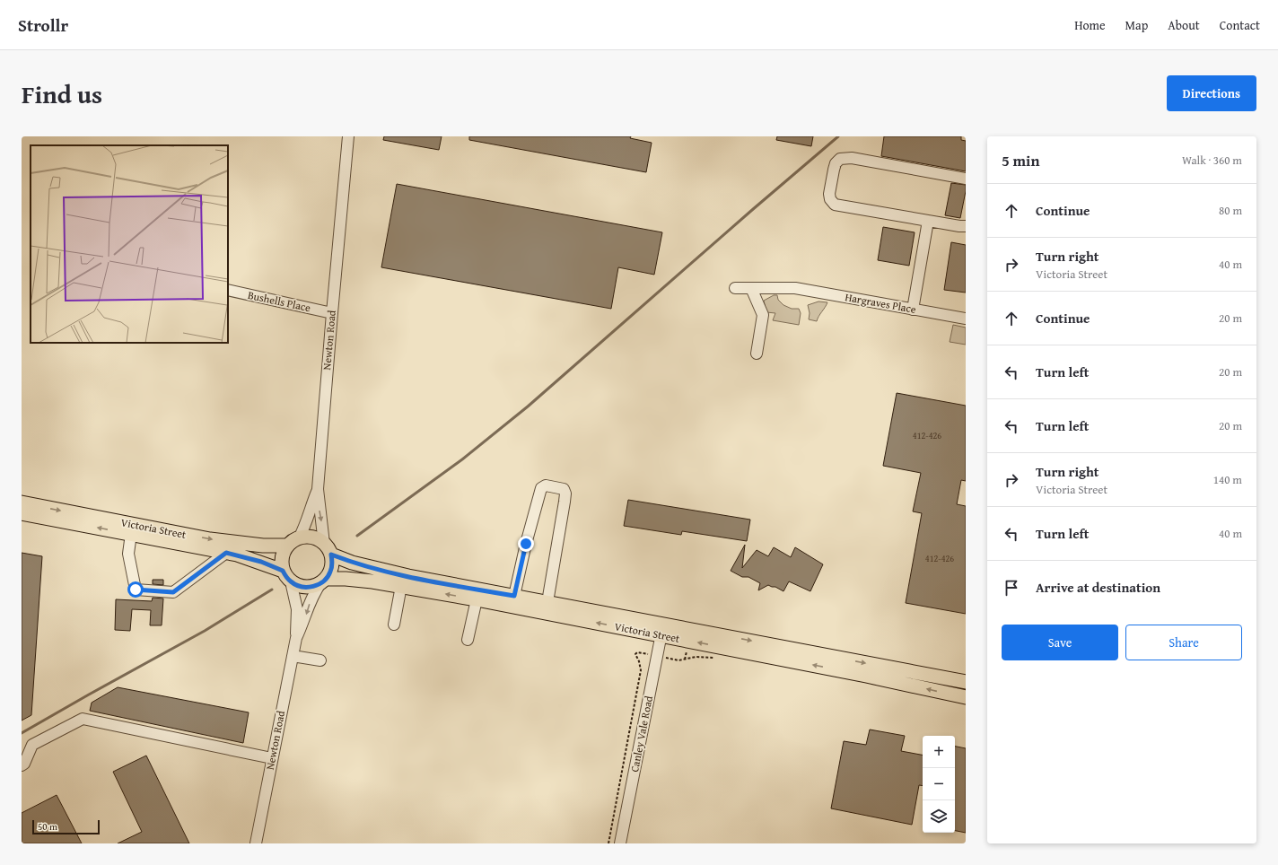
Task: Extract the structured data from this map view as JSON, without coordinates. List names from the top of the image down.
{
  "streets": {
    "main road": ["Victoria Street"],
    "street": [
      "Bushells Place",
      "Hargraves Place",
      "Newton Road",
      "Canley Vale Road"
    ]
  },
  "crossings": [
    ["Bushells Place", "Newton Road"],
    ["Newton Road", "Victoria Street"],
    ["Victoria Street", "Canley Vale Road"]
  ],
  "house_numbers": ["412-426", "412-426"],
  "scale_bar": "50 m",
  "page": {
    "header": "Strollr",
    "nav": [
      "Home",
      "Map",
      "About",
      "Contact"
    ],
    "title": "Find us",
    "buttons": [
      "Directions",
      ["Save", "Share"]
    ],
    "heading": ["5 min", "Walk · 360 m"],
    "list": [
      ["Continue", "80 m"],
      ["Turn right", "Victoria Street", "40 m"],
      ["Continue", "20 m"],
      ["Turn left", "20 m"],
      ["Turn left", "20 m"],
      ["Turn right", "Victoria Street", "140 m"],
      ["Turn left", "40 m"],
      "Arrive at destination"
    ],
    "map_buttons": ["+", "−"],
    "scale": "50 m"
  }
}
